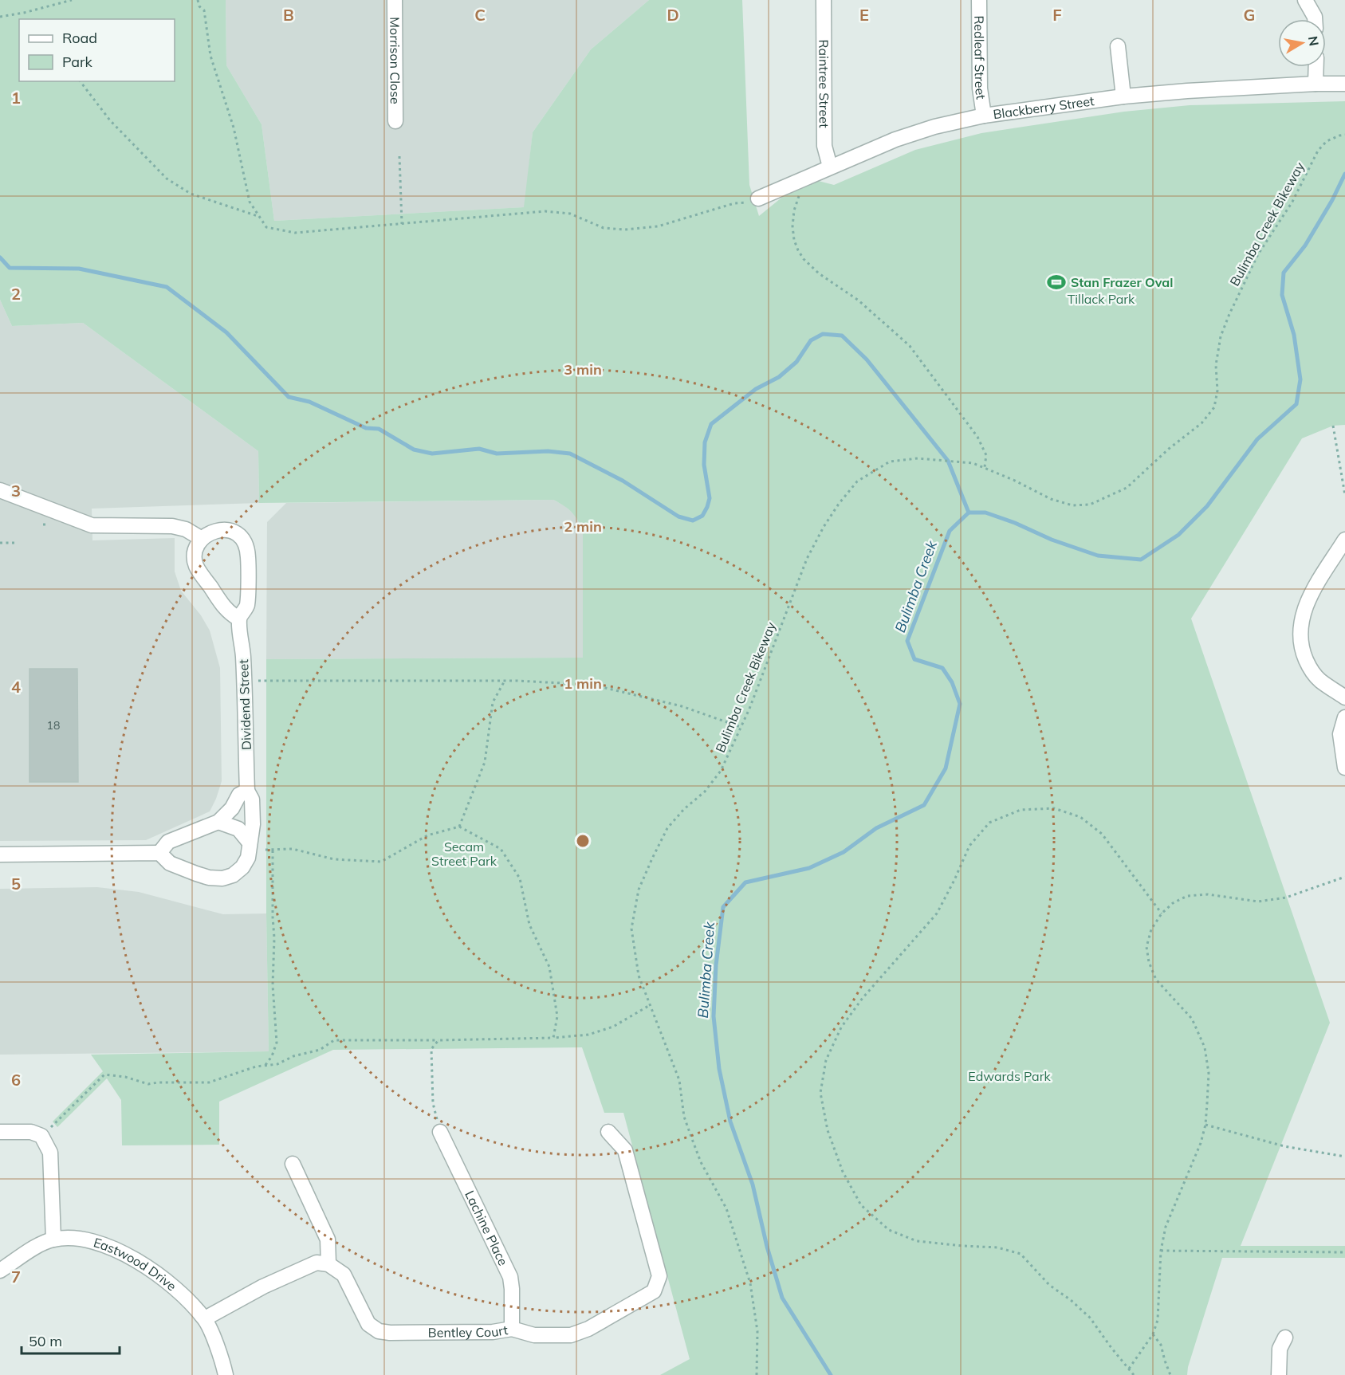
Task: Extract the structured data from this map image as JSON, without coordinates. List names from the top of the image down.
{
  "streets": {
    "street": [
      "Redleaf Street",
      "Morrison Close",
      "Raintree Street",
      "Blackberry Street",
      "Dividend Street",
      "Lachine Place",
      "Eastwood Drive",
      "Bentley Court"
    ],
    "path": ["Bulimba Creek Bikeway"]
  },
  "crossings": [
    ["Redleaf Street", "Blackberry Street"],
    ["Raintree Street", "Blackberry Street"],
    ["Lachine Place", "Bentley Court"]
  ],
  "water": ["Bulimba Creek"],
  "parks": ["Tillack Park", "Secam Street Park", "Edwards Park"],
  "places": {
    "sports": ["Stan Frazer Oval"]
  },
  "house_numbers": ["18"],
  "legend": ["Road", "Park"],
  "scale_bar": "50 m",
  "north": "right",
  "grid": {
    "columns": [
      "B",
      "C",
      "D",
      "E",
      "F",
      "G"
    ],
    "rows": [
      "1",
      "2",
      "3",
      "4",
      "5",
      "6",
      "7"
    ]
  },
  "rings": ["3 min", "2 min", "1 min"]
}
